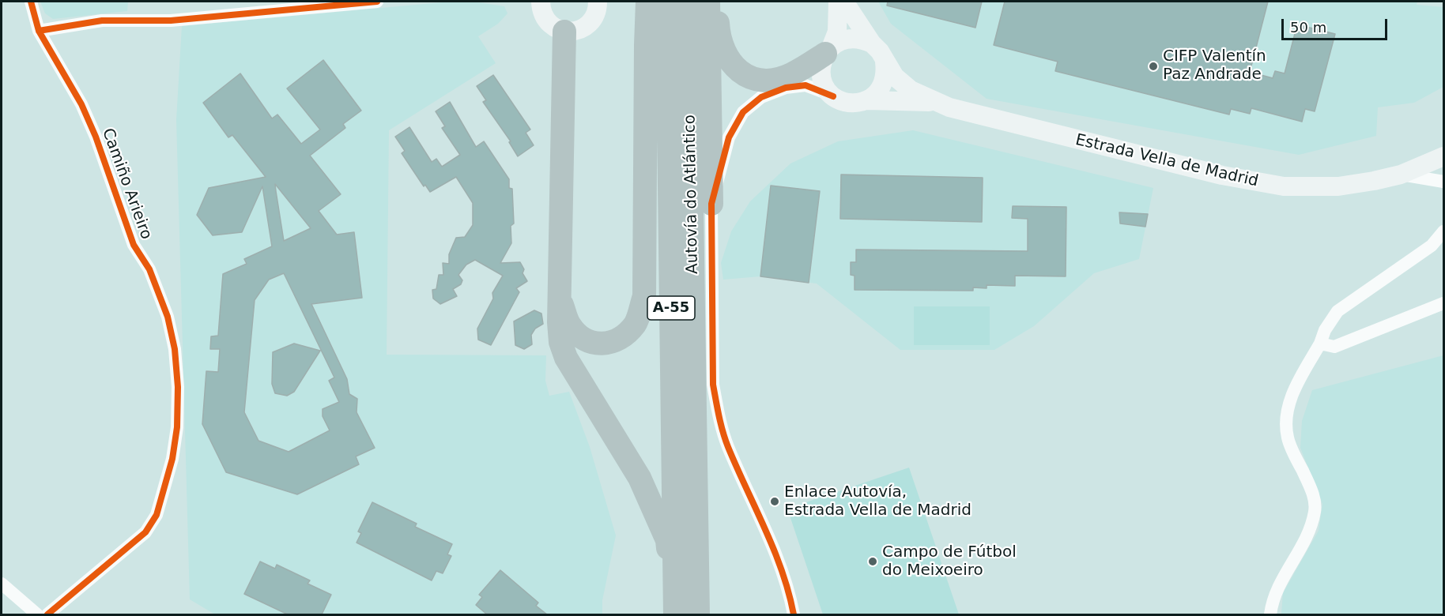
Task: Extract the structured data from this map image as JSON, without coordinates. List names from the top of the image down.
{
  "streets": {
    "highway": ["Autovía do Atlántico", "A-55"],
    "main road": ["Estrada Vella de Madrid"],
    "street": ["Camiño Arieiro"]
  },
  "places": ["CIFP Valentín Paz Andrade", "Enlace Autovía, Estrada Vella de Madrid", "Campo de Fútbol do Meixoeiro"],
  "scale_bar": "50 m"
}
